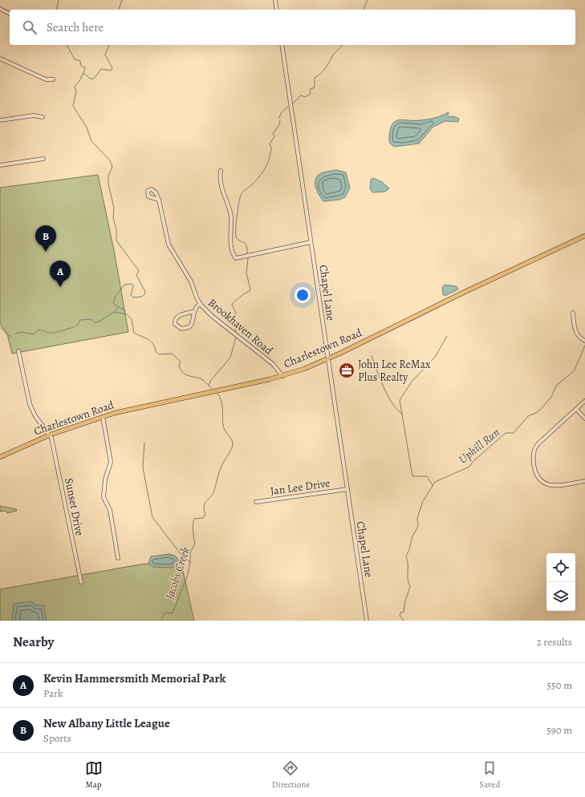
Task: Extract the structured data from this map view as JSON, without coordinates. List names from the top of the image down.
{
  "streets": {
    "main road": ["Charlestown Road"],
    "street": [
      "Chapel Lane",
      "Brookhaven Road",
      "Jan Lee Drive",
      "Sunset Drive"
    ]
  },
  "crossings": [
    ["Chapel Lane", "Charlestown Road"],
    ["Chapel Lane", "Jan Lee Drive"],
    ["Brookhaven Road", "Charlestown Road"],
    ["Charlestown Road", "Sunset Drive"]
  ],
  "water": ["Uphill Run", "Jacobs Creek"],
  "places": {
    "office": ["John Lee ReMax Plus Realty"]
  },
  "page": {
    "search": "Search here",
    "pins": ["B", "A"],
    "heading": ["Nearby", "2 results"],
    "list": [
      {
        "mark": "A",
        "name": "Kevin Hammersmith Memorial Park",
        "note": "Park",
        "value": "550 m"
      },
      {
        "mark": "B",
        "name": "New Albany Little League",
        "note": "Sports",
        "value": "590 m"
      }
    ],
    "nav": ["Map", "Directions", "Saved"]
  }
}
